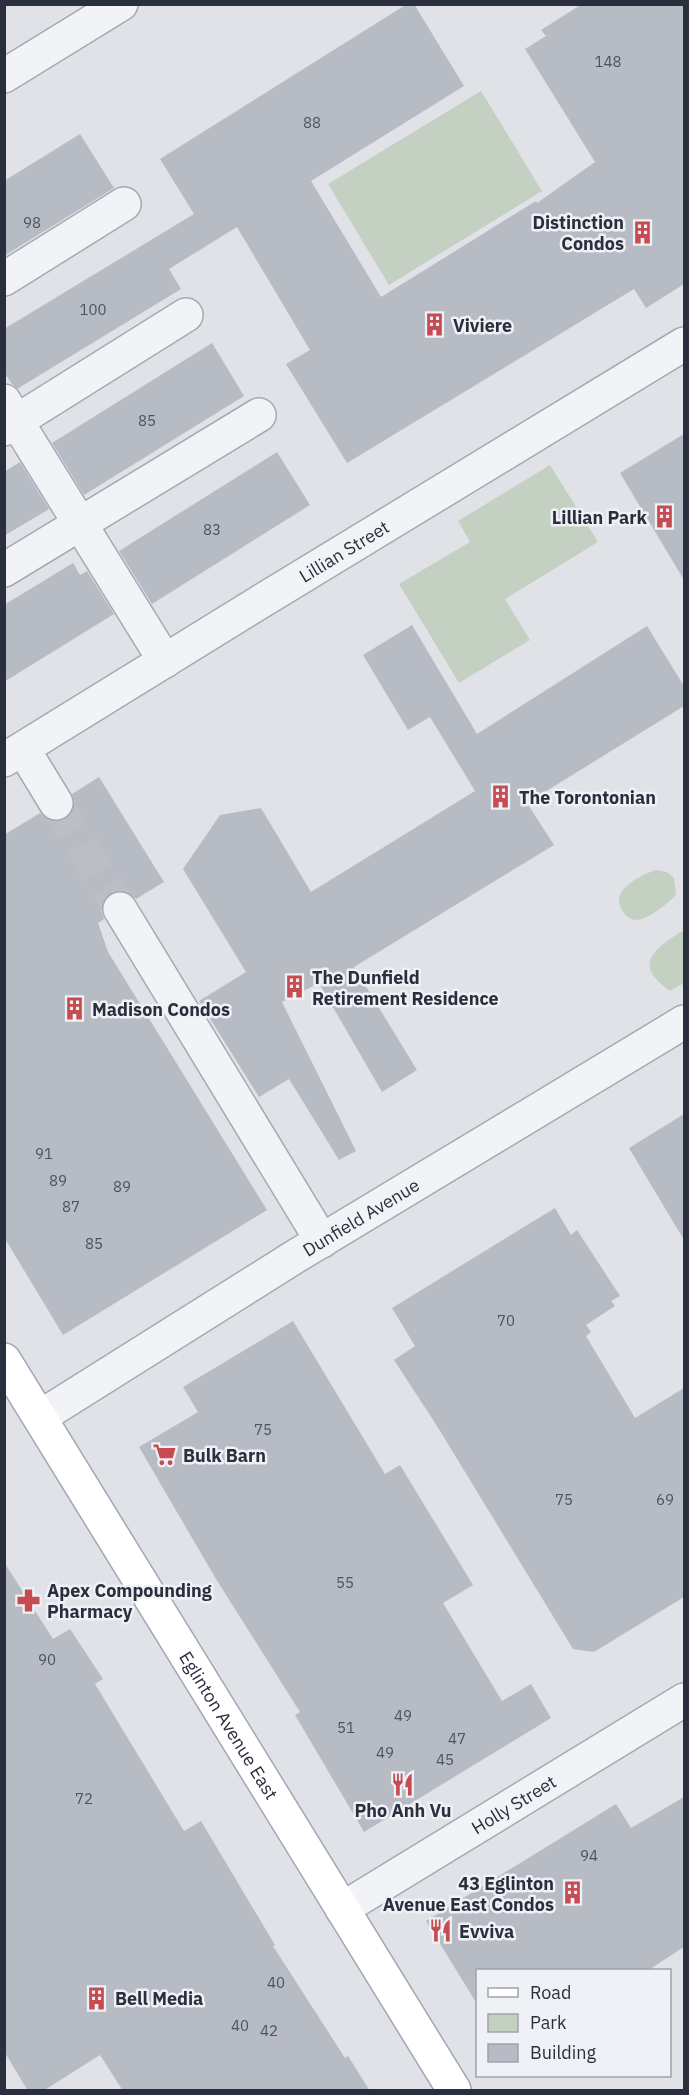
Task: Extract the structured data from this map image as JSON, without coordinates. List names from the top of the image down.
{
  "streets": {
    "main road": ["Eglinton Avenue East"],
    "street": ["Lillian Street", "Dunfield Avenue", "Holly Street"]
  },
  "crossings": [
    ["Dunfield Avenue", "Eglinton Avenue East"],
    ["Eglinton Avenue East", "Holly Street"]
  ],
  "places": {
    "building": [
      "Distinction Condos",
      "Viviere",
      "Lillian Park",
      "The Torontonian",
      "The Dunfield Retirement Residence",
      "Madison Condos",
      "43 Eglinton Avenue East Condos",
      "Bell Media"
    ],
    "supermarket": ["Bulk Barn"],
    "pharmacy": ["Apex Compounding Pharmacy"],
    "restaurant": ["Pho Anh Vu", "Evviva"]
  },
  "house_numbers": [
    "148",
    "88",
    "98",
    "100",
    "85",
    "83",
    "91",
    "89",
    "89",
    "87",
    "85",
    "70",
    "75",
    "75",
    "69",
    "55",
    "90",
    "49",
    "51",
    "47",
    "49",
    "45",
    "72",
    "94",
    "40",
    "40",
    "42"
  ],
  "legend": ["Road", "Park", "Building"]
}
